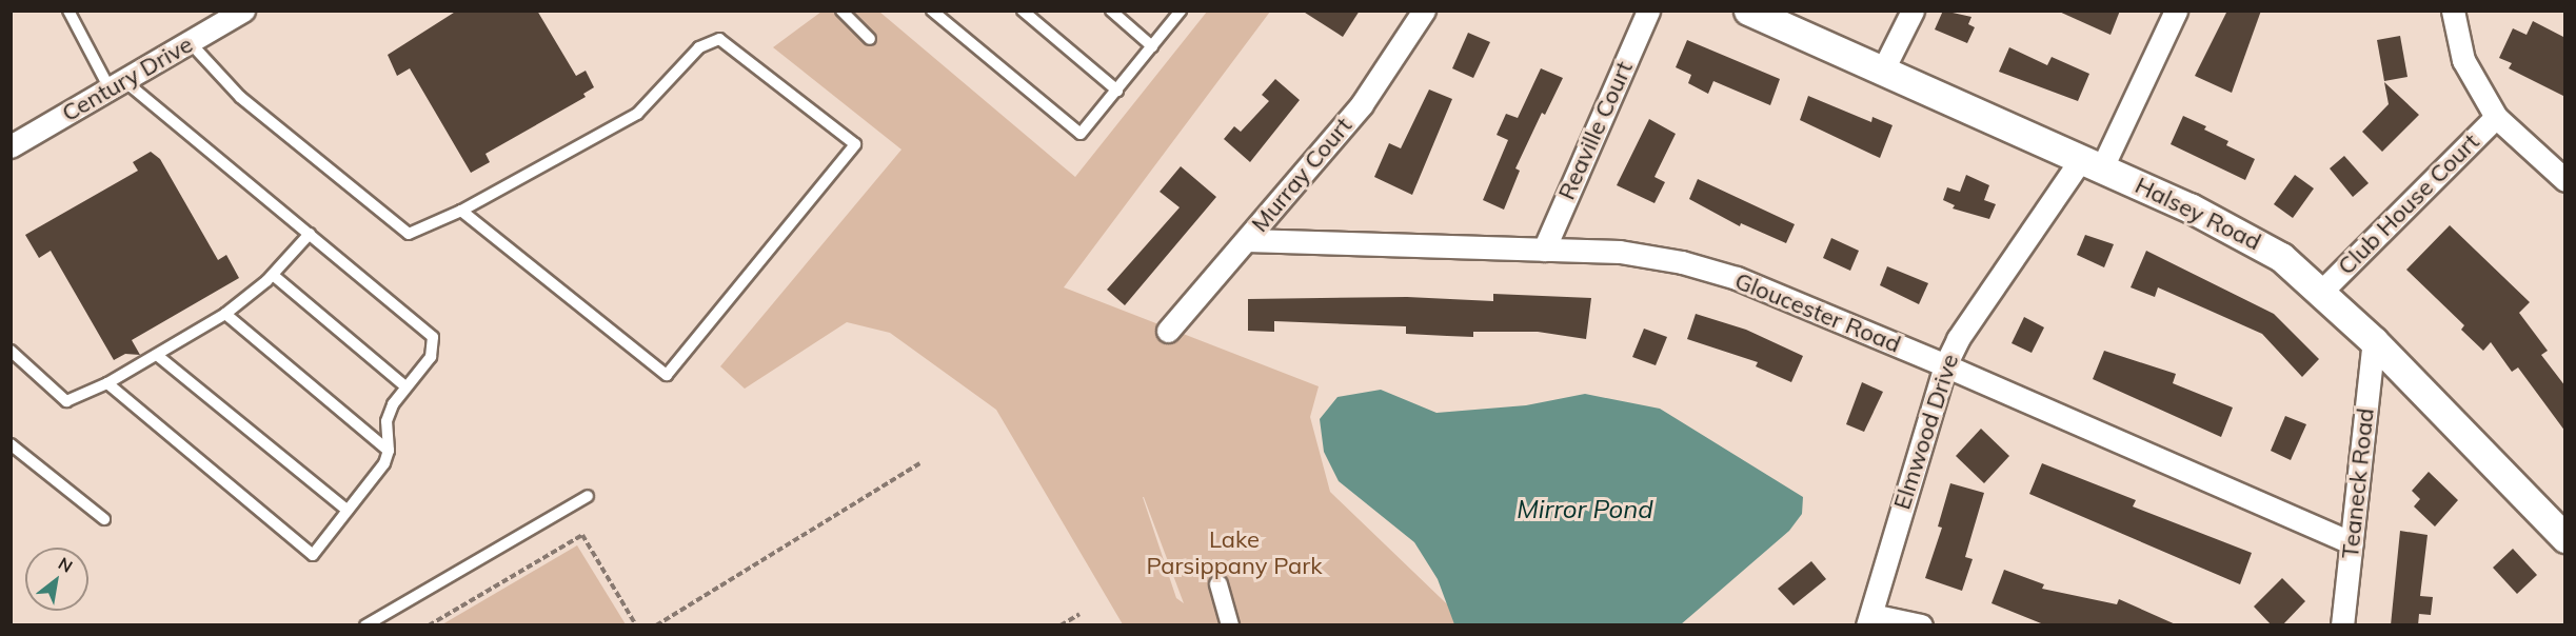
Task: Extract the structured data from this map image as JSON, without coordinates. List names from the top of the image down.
{
  "streets": {
    "street": [
      "Century Drive",
      "Reaville Court",
      "Murray Court",
      "Club House Court",
      "Halsey Road",
      "Gloucester Road",
      "Elmwood Drive",
      "Teaneck Road"
    ]
  },
  "crossings": [
    ["Reaville Court", "Gloucester Road"],
    ["Murray Court", "Gloucester Road"],
    ["Club House Court", "Halsey Road"],
    ["Halsey Road", "Elmwood Drive"],
    ["Halsey Road", "Teaneck Road"],
    ["Gloucester Road", "Elmwood Drive"],
    ["Gloucester Road", "Teaneck Road"]
  ],
  "water": ["Mirror Pond"],
  "parks": ["Lake Parsippany Park"],
  "north": "top right"
}
